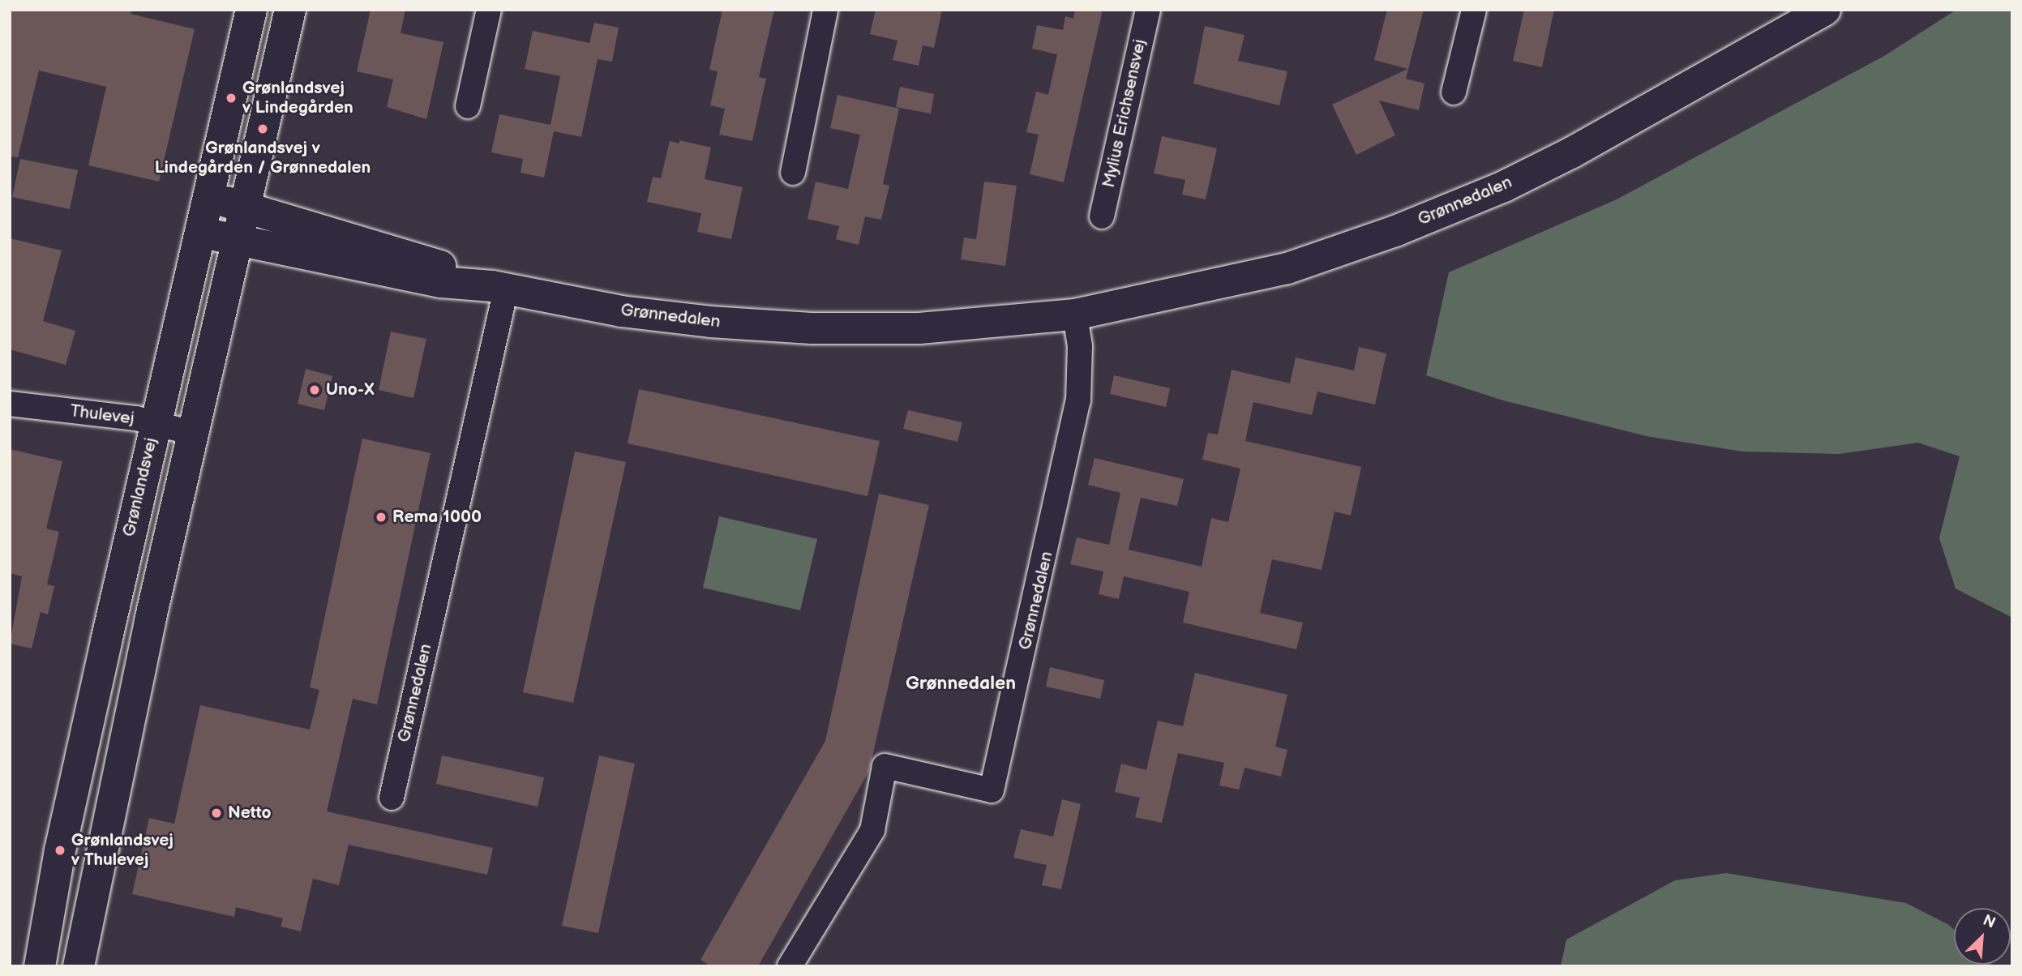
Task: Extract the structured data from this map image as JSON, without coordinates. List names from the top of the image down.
{
  "streets": {
    "street": [
      "Mylius Erichsensvej",
      "Grønnedalen",
      "Thulevej",
      "Grønlandsvej"
    ]
  },
  "crossings": [
    ["Grønnedalen", "Grønlandsvej"],
    ["Thulevej", "Grønlandsvej"]
  ],
  "districts": ["Grønnedalen"],
  "places": [
    "Grønlandsvej v Lindegården",
    "Grønlandsvej v Lindegården / Grønnedalen",
    "Uno-X",
    "Rema 1000",
    "Netto",
    "Grønlandsvej v Thulevej"
  ],
  "north": "top right"
}
